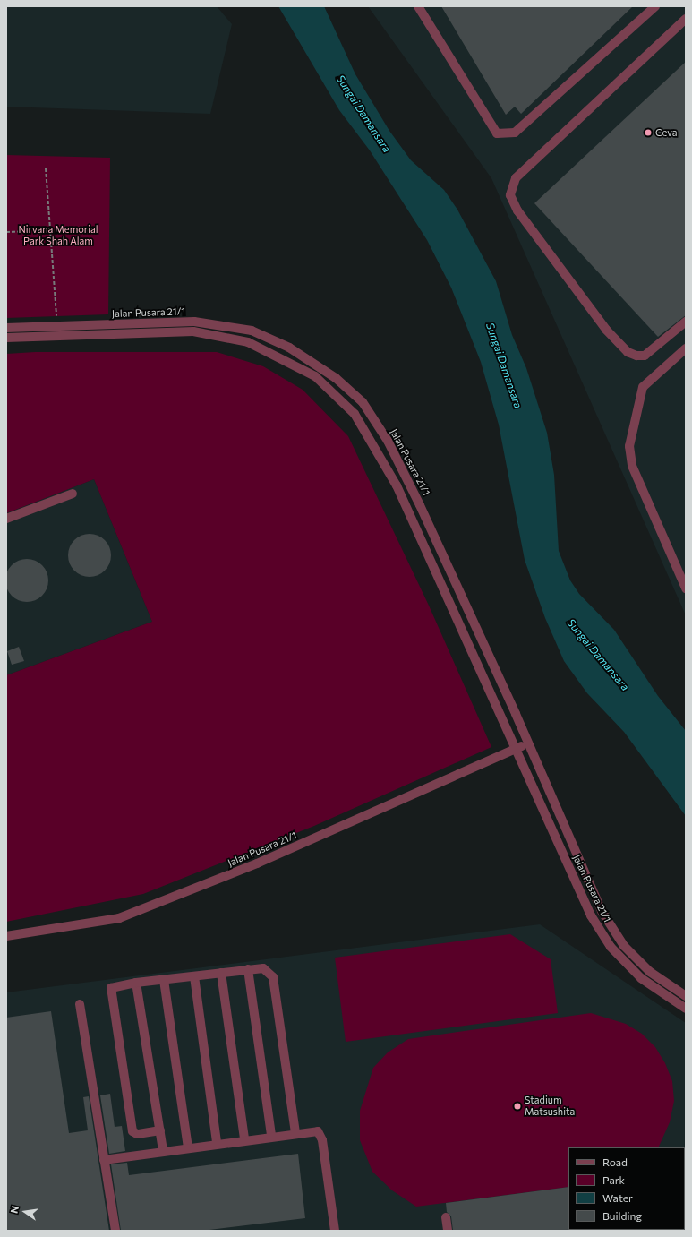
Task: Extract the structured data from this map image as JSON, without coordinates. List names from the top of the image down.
{
  "streets": {
    "street": ["Jalan Pusara 21/1"]
  },
  "water": ["Sungai Damansara"],
  "parks": ["Nirvana Memorial Park Shah Alam"],
  "places": ["Ceva", "Stadium Matsushita"],
  "legend": [
    "Road",
    "Park",
    "Water",
    "Building"
  ],
  "north": "left"
}
